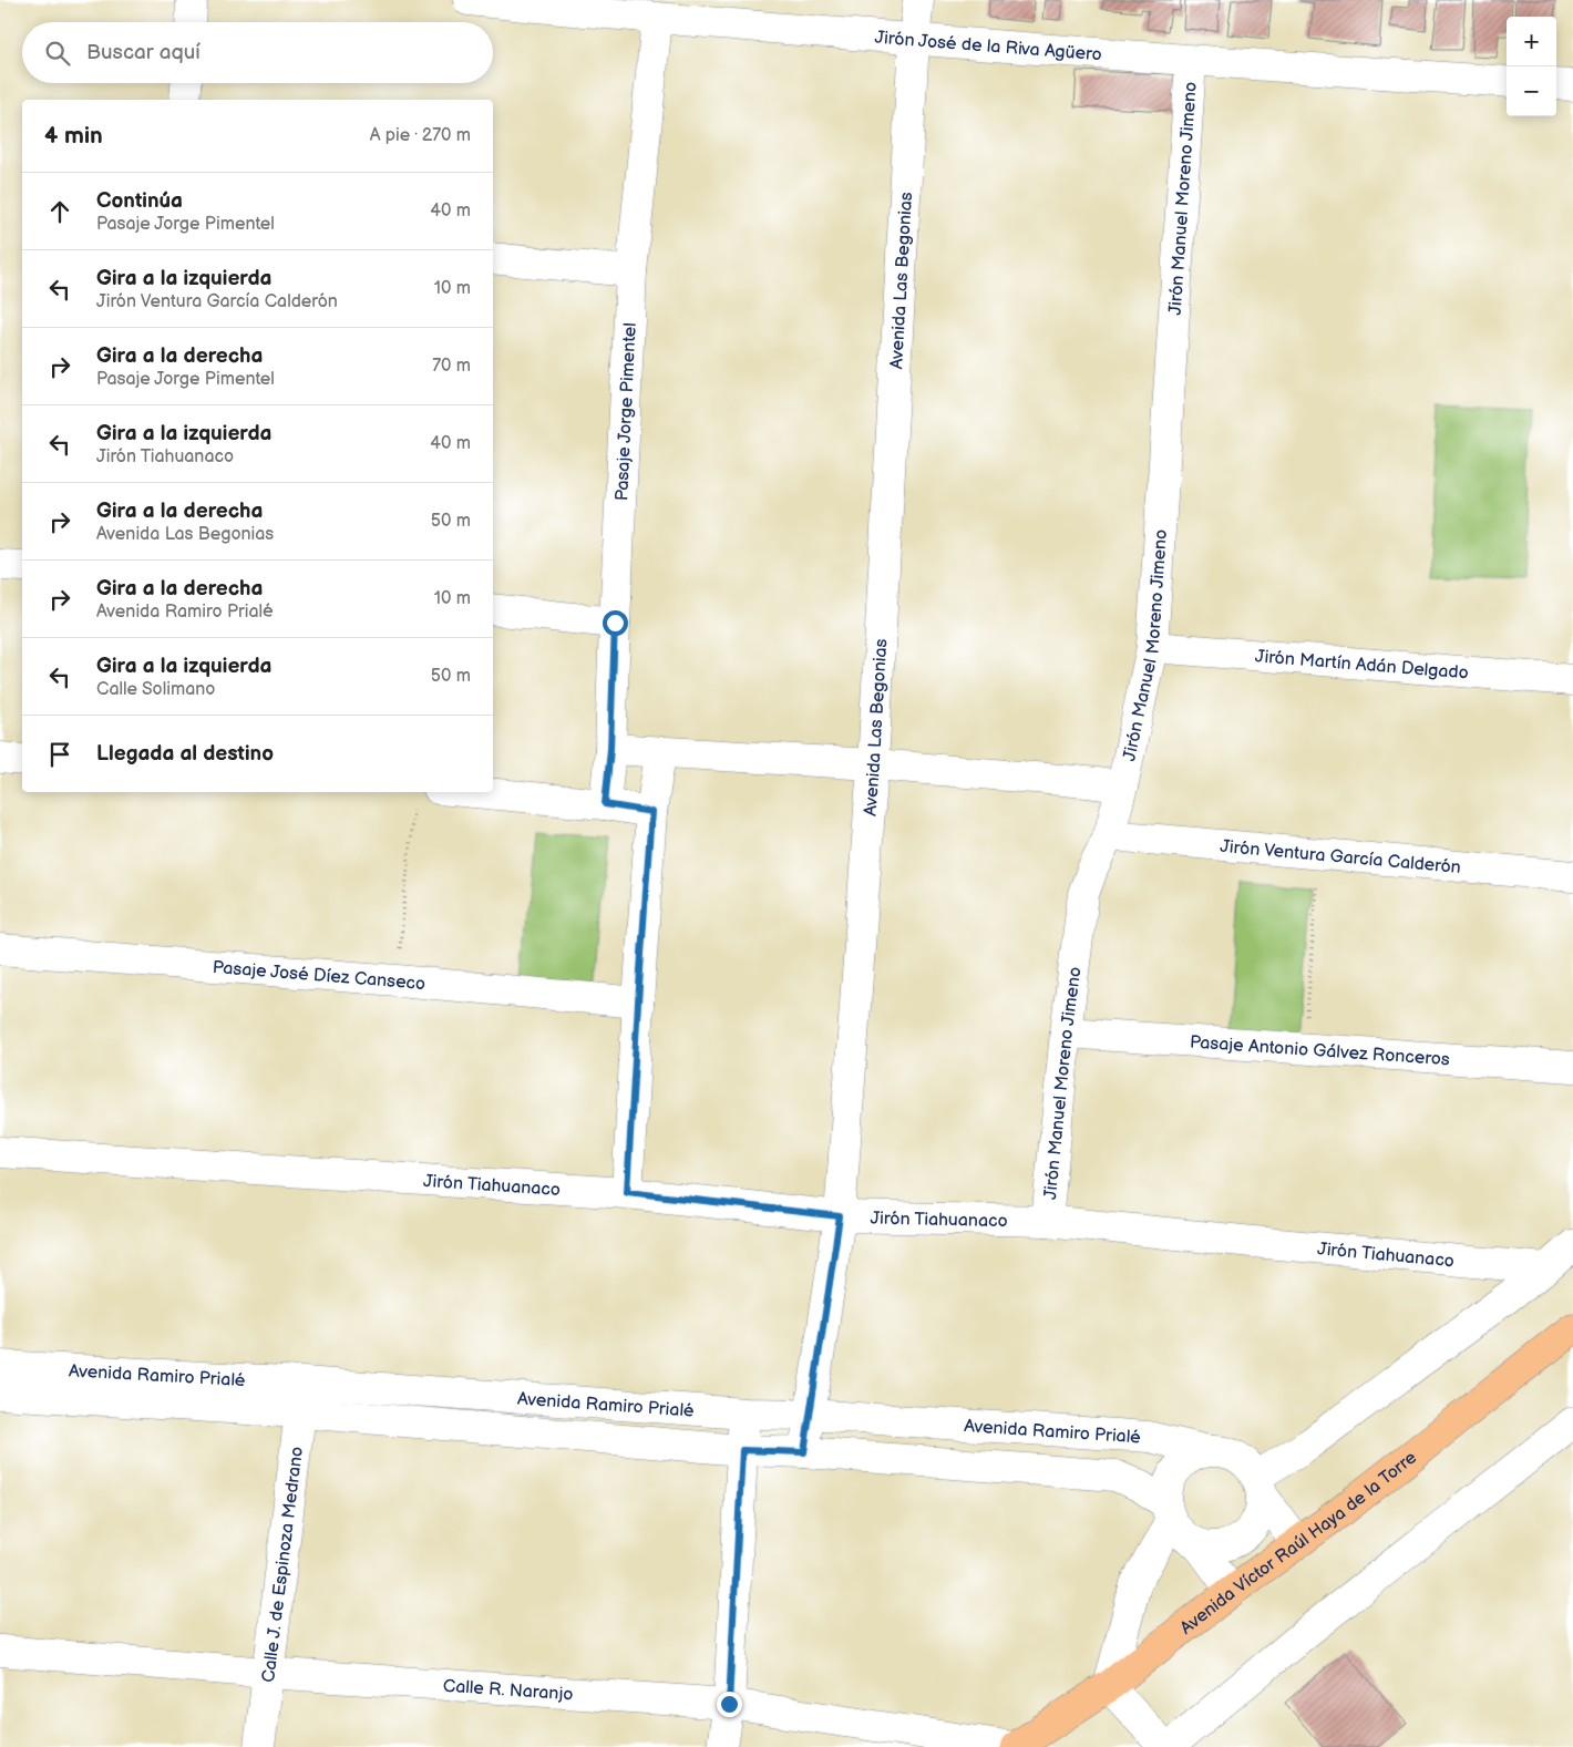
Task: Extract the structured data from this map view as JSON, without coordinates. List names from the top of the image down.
{
  "streets": {
    "main road": ["Avenida Víctor Raúl Haya de la Torre"],
    "street": [
      "Jirón José de la Riva Agüero",
      "Jirón Manuel Moreno Jimeno",
      "Avenida Las Begonias",
      "Pasaje Jorge Pimentel",
      "Jirón Martín Adán Delgado",
      "Jirón Ventura García Calderón",
      "Pasaje José Díez Canseco",
      "Pasaje Antonio Gálvez Ronceros",
      "Jirón Tiahuanaco",
      "Avenida Ramiro Prialé",
      "Calle J. de Espinoza Medrano",
      "Calle R. Naranjo"
    ]
  },
  "crossings": [
    ["Jirón José de la Riva Agüero", "Jirón Manuel Moreno Jimeno"],
    ["Jirón José de la Riva Agüero", "Avenida Las Begonias"],
    ["Jirón José de la Riva Agüero", "Pasaje Jorge Pimentel"],
    ["Jirón Manuel Moreno Jimeno", "Jirón Martín Adán Delgado"],
    ["Jirón Manuel Moreno Jimeno", "Jirón Ventura García Calderón"],
    ["Jirón Manuel Moreno Jimeno", "Pasaje Antonio Gálvez Ronceros"],
    ["Jirón Manuel Moreno Jimeno", "Jirón Tiahuanaco"],
    ["Avenida Las Begonias", "Jirón Tiahuanaco"],
    ["Avenida Las Begonias", "Avenida Ramiro Prialé"],
    ["Avenida Ramiro Prialé", "Calle J. de Espinoza Medrano"],
    ["Avenida Víctor Raúl Haya de la Torre", "Calle R. Naranjo"],
    ["Calle J. de Espinoza Medrano", "Calle R. Naranjo"]
  ],
  "page": {
    "map_buttons": ["+", "−"],
    "search": "Buscar aquí",
    "heading": ["4 min", "A pie · 270 m"],
    "list": [
      ["Continúa", "Pasaje Jorge Pimentel", "40 m"],
      ["Gira a la izquierda", "Jirón Ventura García Calderón", "10 m"],
      ["Gira a la derecha", "Pasaje Jorge Pimentel", "70 m"],
      ["Gira a la izquierda", "Jirón Tiahuanaco", "40 m"],
      ["Gira a la derecha", "Avenida Las Begonias", "50 m"],
      ["Gira a la derecha", "Avenida Ramiro Prialé", "10 m"],
      ["Gira a la izquierda", "Calle Solimano", "50 m"],
      "Llegada al destino"
    ]
  }
}
